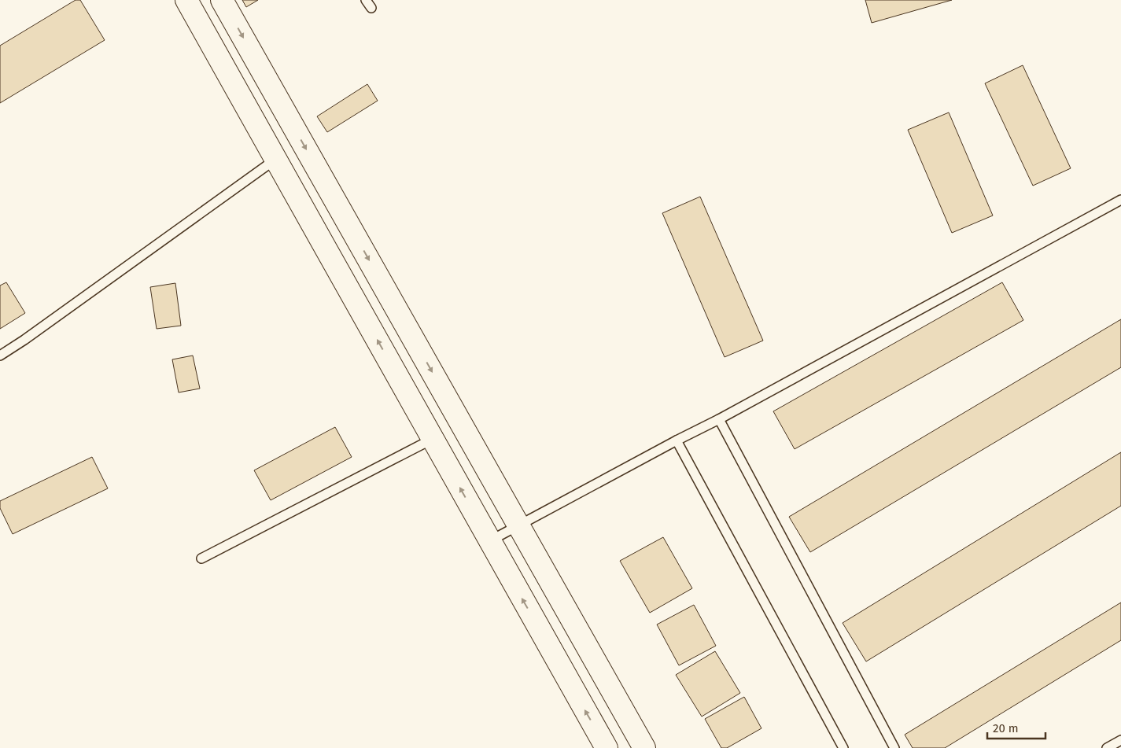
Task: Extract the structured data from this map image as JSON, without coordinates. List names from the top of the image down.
{
  "scale_bar": "20 m"
}
